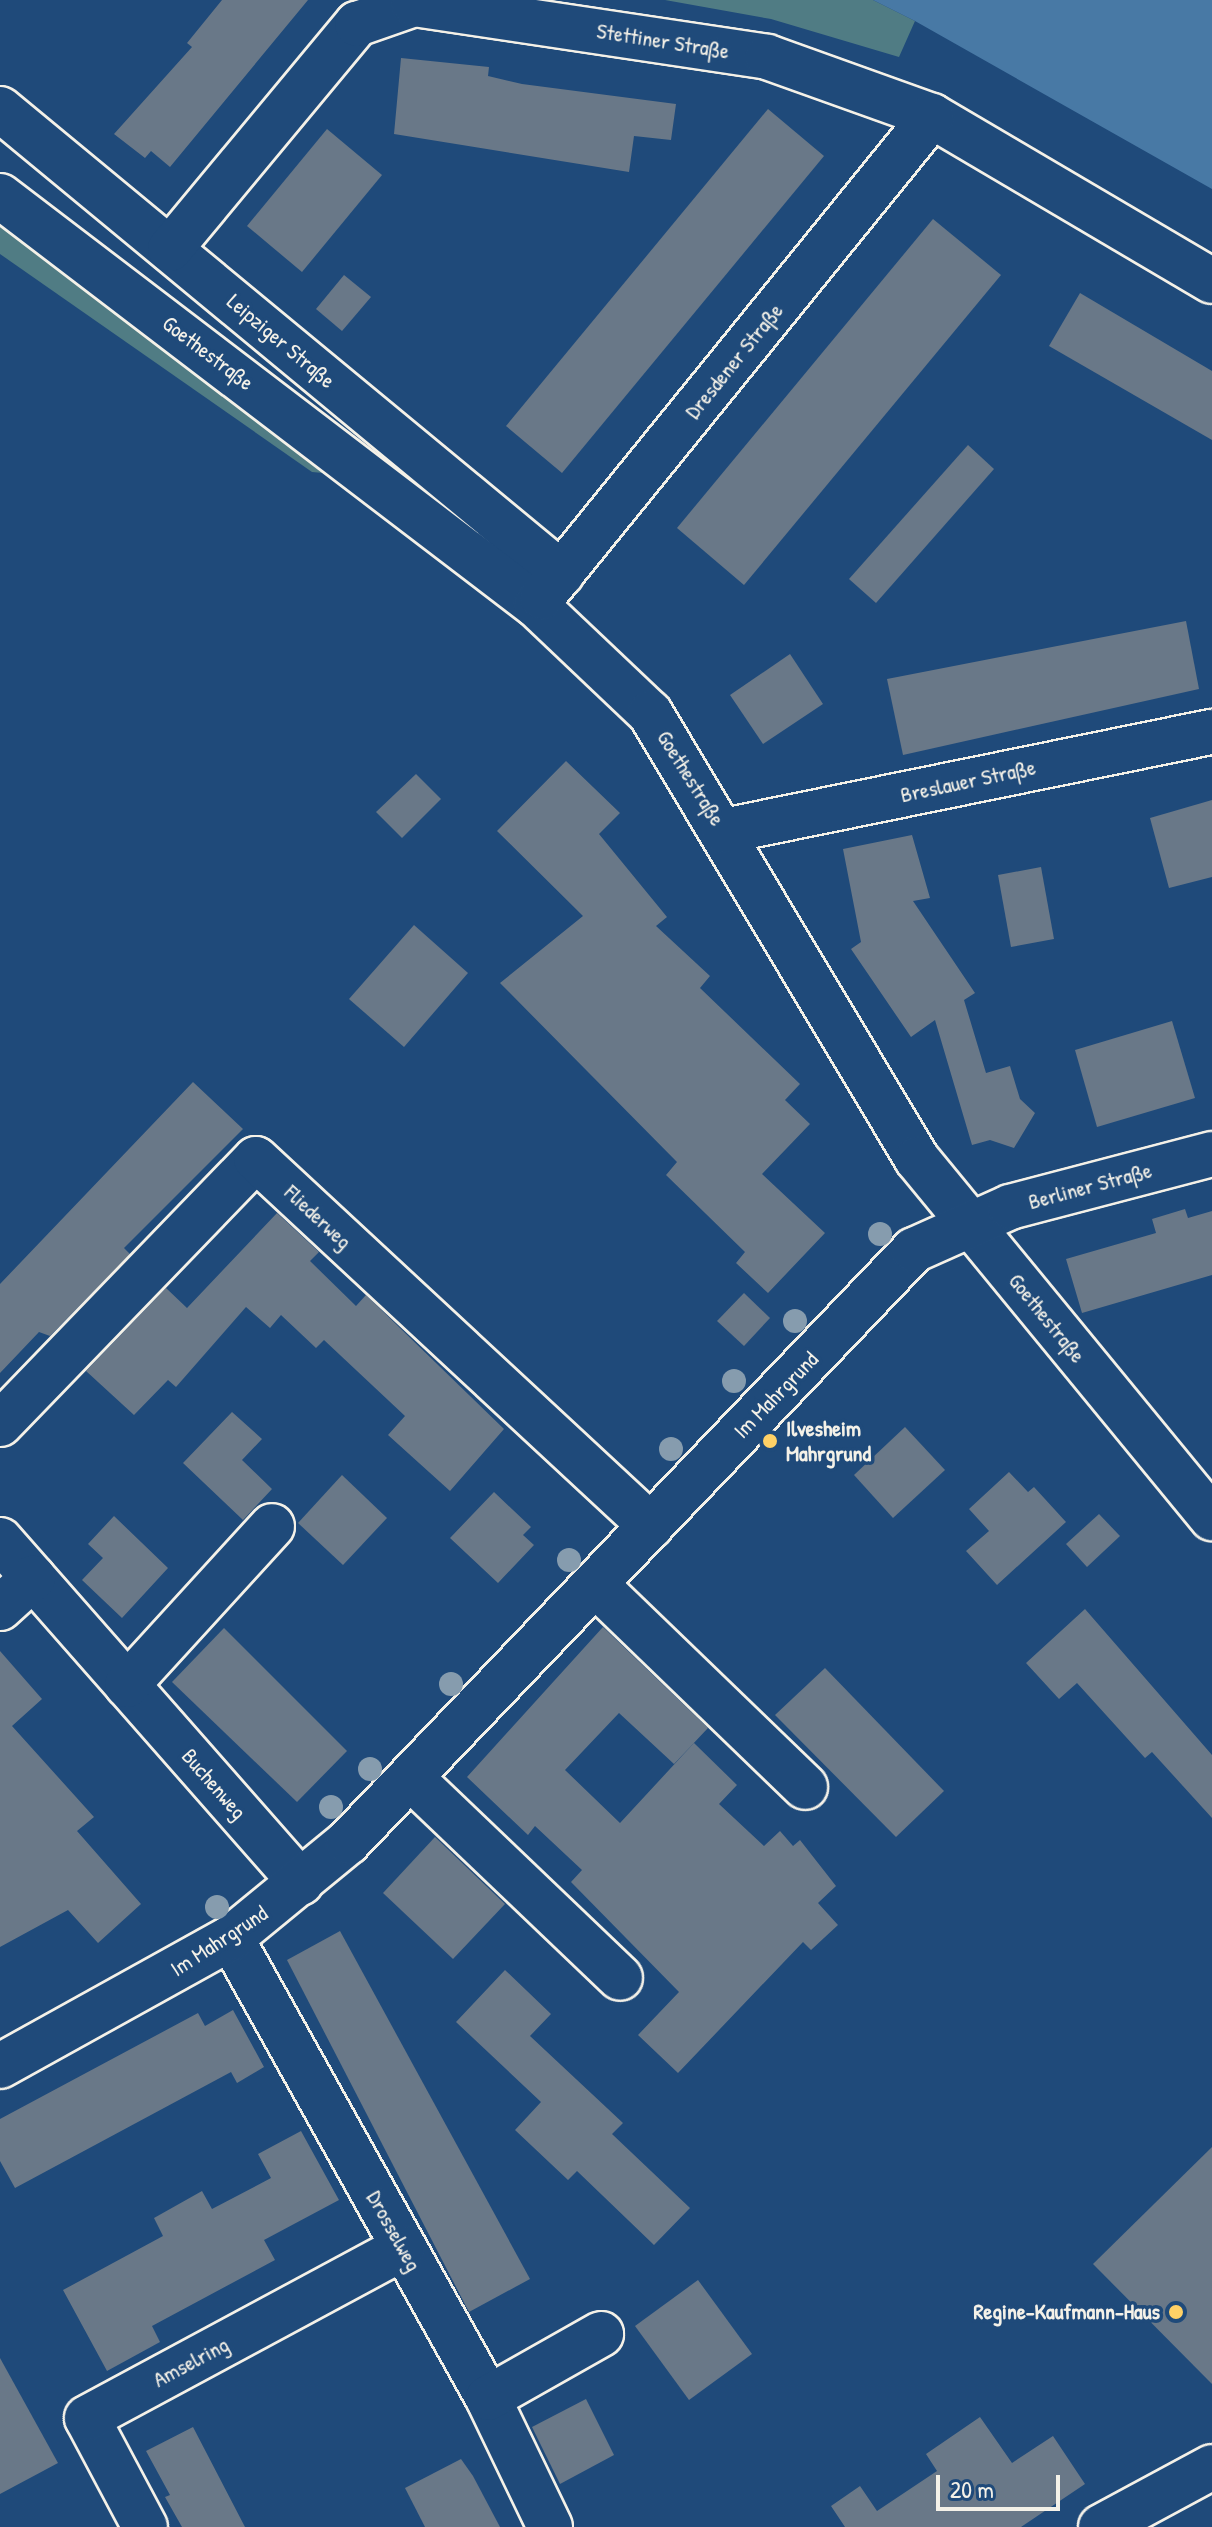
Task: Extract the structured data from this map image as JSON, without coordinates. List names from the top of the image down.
{
  "streets": {
    "street": [
      "Stettiner Straße",
      "Leipziger Straße",
      "Goethestraße",
      "Dresdener Straße",
      "Breslauer Straße",
      "Berliner Straße",
      "Fliederweg",
      "Im Mahrgrund",
      "Buchenweg",
      "Drosselweg",
      "Amselring"
    ]
  },
  "crossings": [
    ["Stettiner Straße", "Leipziger Straße"],
    ["Stettiner Straße", "Dresdener Straße"],
    ["Leipziger Straße", "Goethestraße"],
    ["Leipziger Straße", "Dresdener Straße"],
    ["Goethestraße", "Dresdener Straße"],
    ["Goethestraße", "Breslauer Straße"],
    ["Goethestraße", "Berliner Straße"],
    ["Goethestraße", "Im Mahrgrund"],
    ["Berliner Straße", "Im Mahrgrund"],
    ["Fliederweg", "Im Mahrgrund"],
    ["Im Mahrgrund", "Buchenweg"],
    ["Im Mahrgrund", "Drosselweg"],
    ["Drosselweg", "Amselring"]
  ],
  "places": ["Ilvesheim Mahrgrund", "Regine-Kaufmann-Haus"],
  "scale_bar": "20 m"
}
